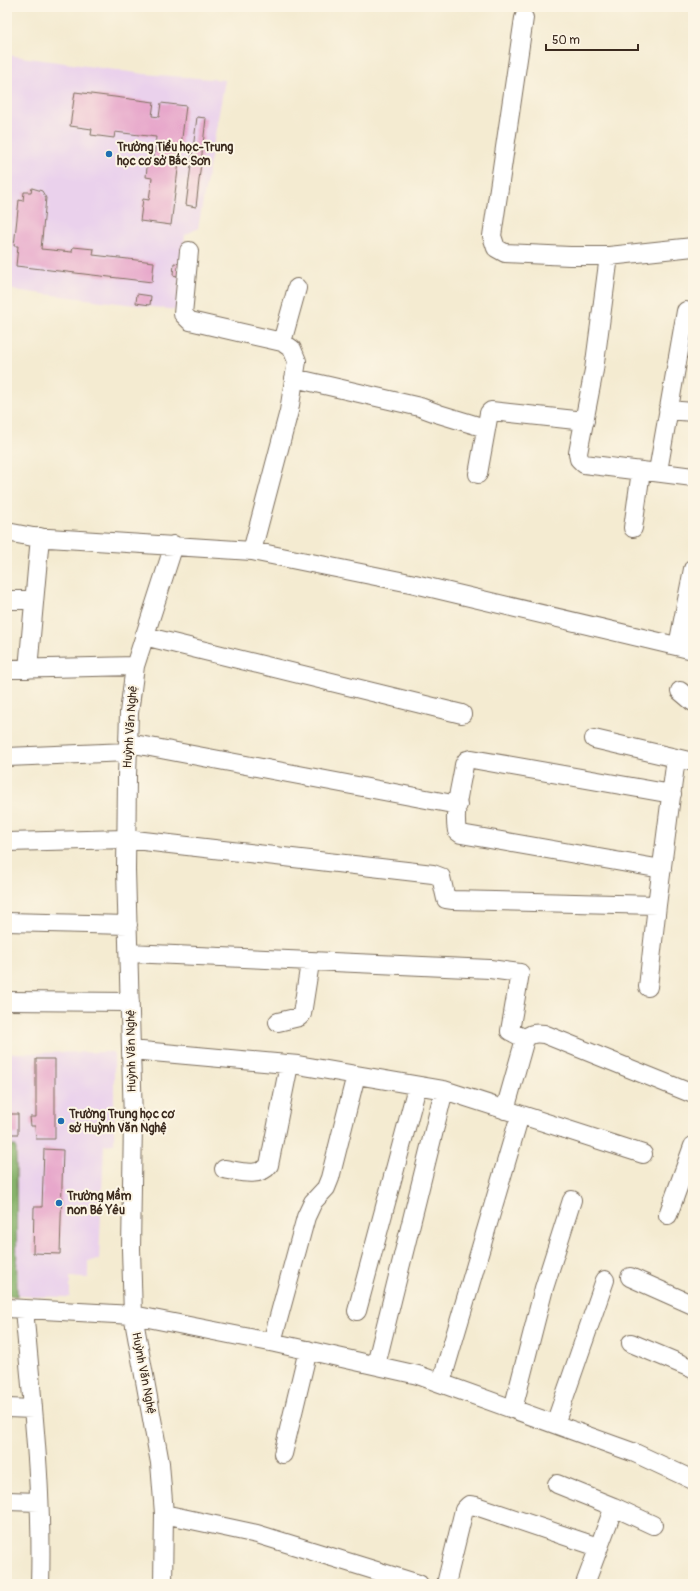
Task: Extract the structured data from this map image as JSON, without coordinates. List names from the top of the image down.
{
  "streets": {
    "street": ["Huỳnh Văn Nghệ"]
  },
  "places": ["Trường Tiểu học-Trung học cơ sở Bắc Sơn", "Trường Trung học cơ sở Huỳnh Văn Nghệ", "Trường Mầm non Bé Yêu"],
  "scale_bar": "50 m"
}
